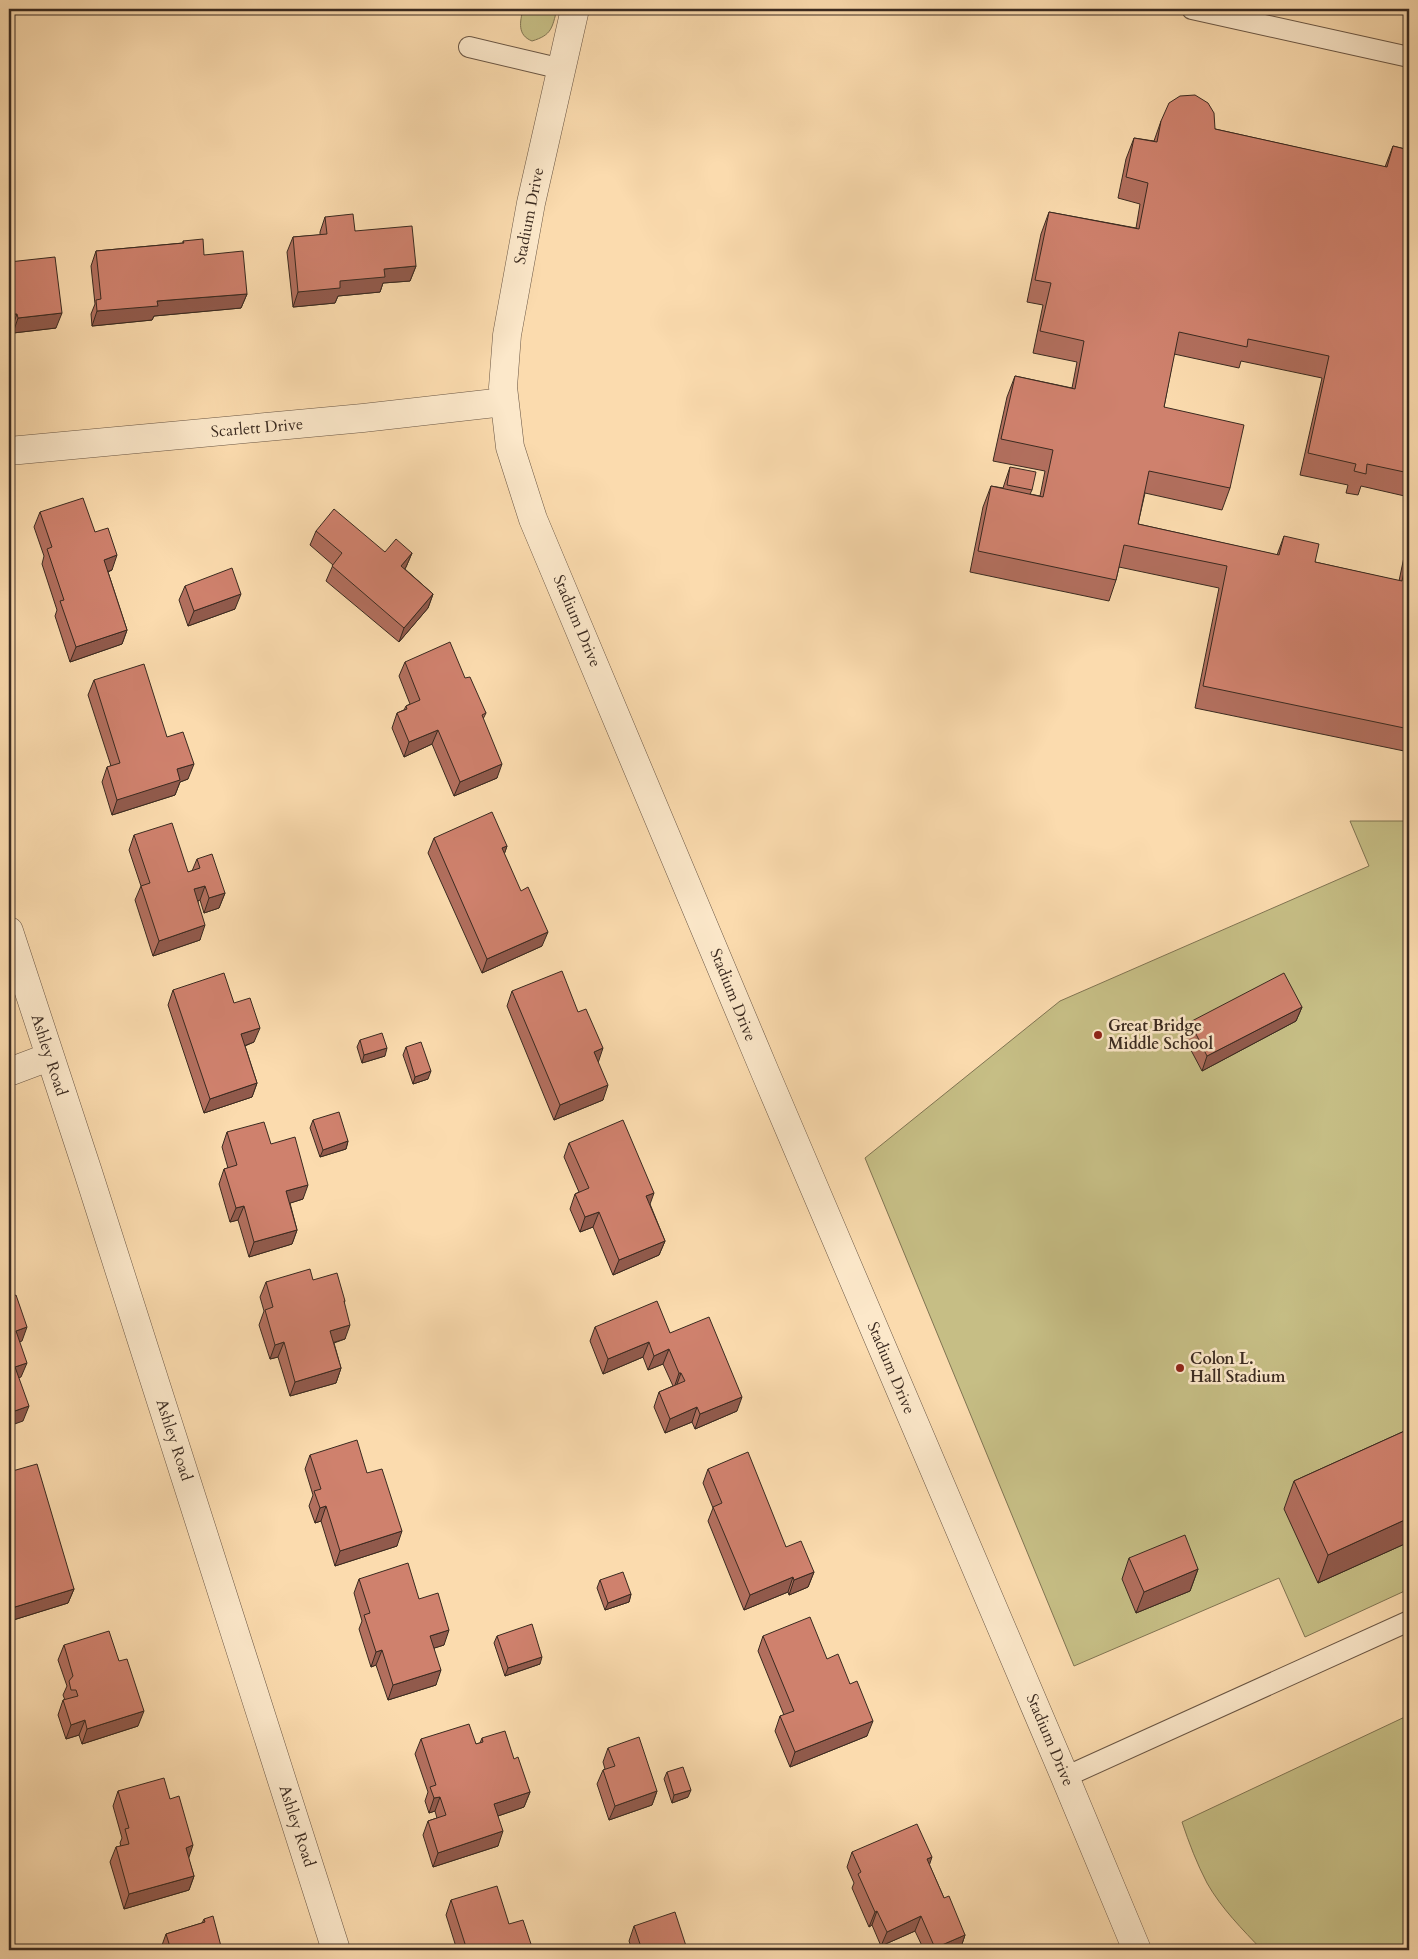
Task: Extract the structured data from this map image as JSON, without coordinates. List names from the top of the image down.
{
  "streets": {
    "street": ["Stadium Drive", "Scarlett Drive", "Ashley Road"]
  },
  "crossings": [
    ["Stadium Drive", "Scarlett Drive"]
  ],
  "places": ["Great Bridge Middle School", "Colon L. Hall Stadium"]
}
